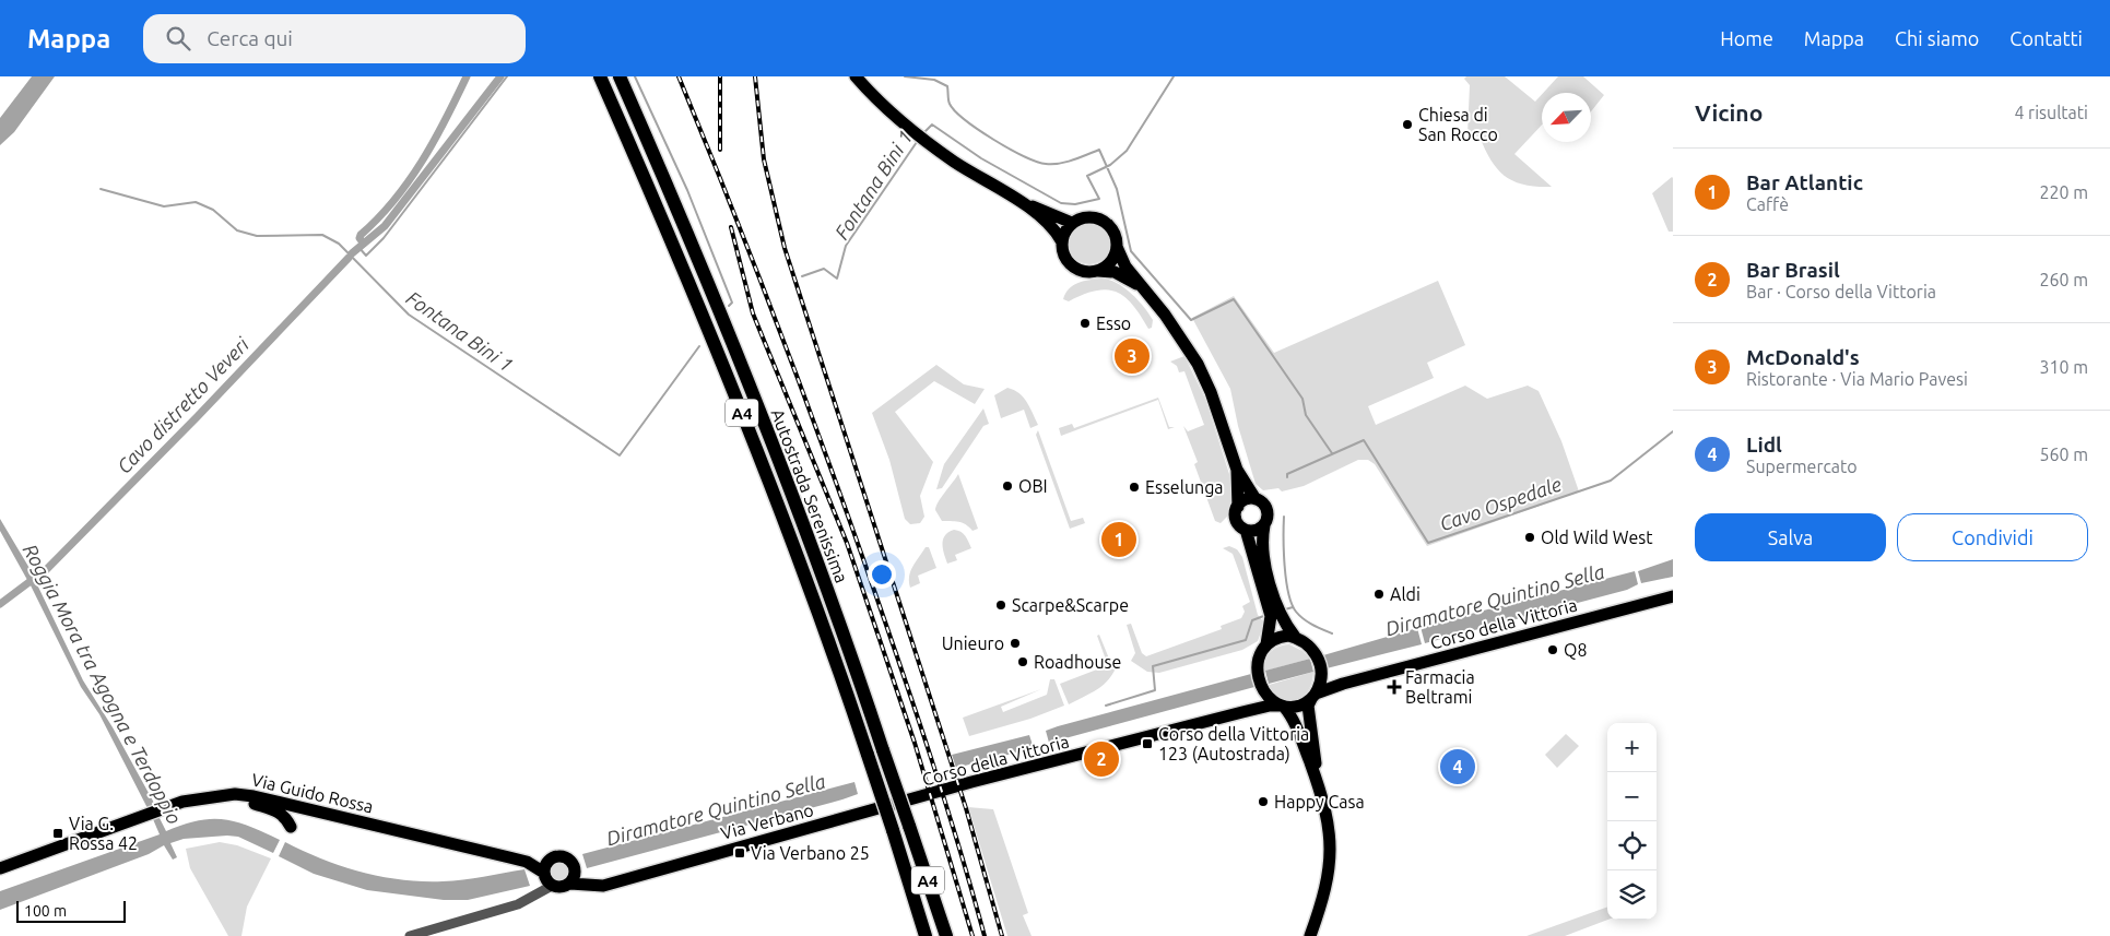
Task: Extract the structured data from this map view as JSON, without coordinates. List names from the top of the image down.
{
  "streets": {
    "highway": ["A4", "Autostrada Serenissima"],
    "main road": ["Corso della Vittoria", "Via Guido Rossa", "Via Verbano"]
  },
  "crossings": [
    ["Corso della Vittoria", "Via Verbano"],
    ["Via Guido Rossa", "Via Verbano"]
  ],
  "water": [
    "Fontana Bini 1",
    "Cavo distretto Veveri",
    "Cavo Ospedale",
    "Diramatore Quintino Sella",
    "Roggia Mora tra Agogna e Terdoppio"
  ],
  "places": {
    "other": [
      "Chiesa di San Rocco",
      "Esso",
      "OBI",
      "Esselunga",
      "Old Wild West",
      "Aldi",
      "Scarpe&Scarpe",
      "Unieuro",
      "Q8",
      "Roadhouse",
      "Happy Casa"
    ],
    "health": ["Farmacia Beltrami"],
    "transit": ["Corso della Vittoria 123 (Autostrada)", "Via G. Rossa 42", "Via Verbano 25"]
  },
  "scale_bar": "100 m",
  "north": "bottom left",
  "page": {
    "header": "Mappa",
    "search": "Cerca qui",
    "nav": [
      "Home",
      "Mappa",
      "Chi siamo",
      "Contatti"
    ],
    "heading": ["Vicino", "4 risultati"],
    "list": [
      {
        "mark": "1",
        "name": "Bar Atlantic",
        "note": "Caffè",
        "value": "220 m"
      },
      {
        "mark": "2",
        "name": "Bar Brasil",
        "note": "Bar · Corso della Vittoria",
        "value": "260 m"
      },
      {
        "mark": "3",
        "name": "McDonald's",
        "note": "Ristorante · Via Mario Pavesi",
        "value": "310 m"
      },
      {
        "mark": "4",
        "name": "Lidl",
        "note": "Supermercato",
        "value": "560 m"
      }
    ],
    "pins": [
      "3",
      "1",
      "2",
      "4"
    ],
    "buttons": ["Salva", "Condividi"],
    "map_buttons": ["+", "−"],
    "scale": "100 m"
  }
}
